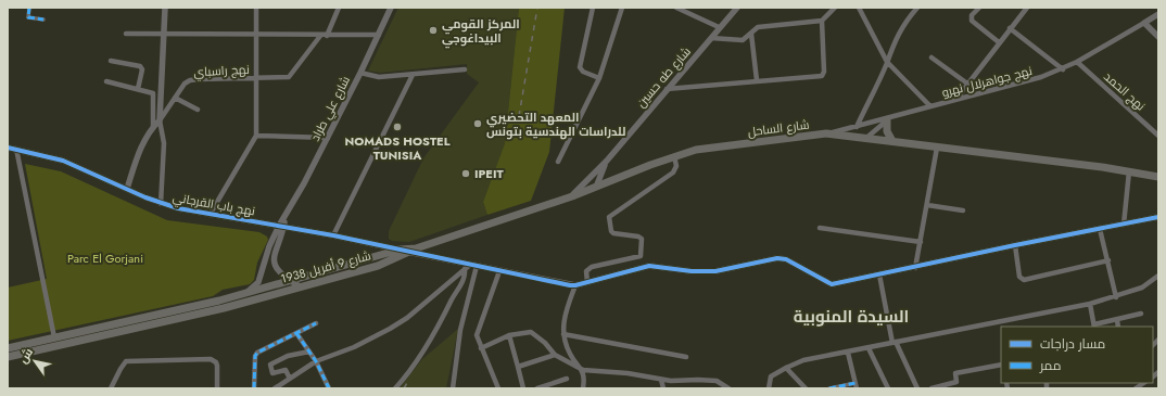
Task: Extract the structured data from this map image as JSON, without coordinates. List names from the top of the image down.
{
  "streets": {
    "main road": ["شارع الساحل", "شارع 9 أفريل 1938"],
    "street": [
      "نهج راسباي",
      "شارع طه حسين",
      "نهج جواهرلال نهرو",
      "نهج الحمد",
      "شارع علي طراد",
      "نهج باب القرجاني"
    ]
  },
  "crossings": [
    ["نهج جواهرلال نهرو", "نهج الحمد"],
    ["نهج جواهرلال نهرو", "شارع الساحل"],
    ["شارع علي طراد", "نهج باب القرجاني"],
    ["شارع علي طراد", "شارع 9 أفريل 1938"],
    ["شارع الساحل", "شارع 9 أفريل 1938"],
    ["نهج باب القرجاني", "شارع 9 أفريل 1938"]
  ],
  "districts": ["السيدة المنوبية"],
  "parks": ["Parc El Gorjani"],
  "places": [
    "المركز القومي البيداغوجي",
    "المعهد التحضيري للدراسات الهندسية بتونس",
    "NOMADS HOSTEL TUNISIA",
    "IPEIT"
  ],
  "legend": ["مسار دراجات", "ممر"],
  "north": "top left"
}
